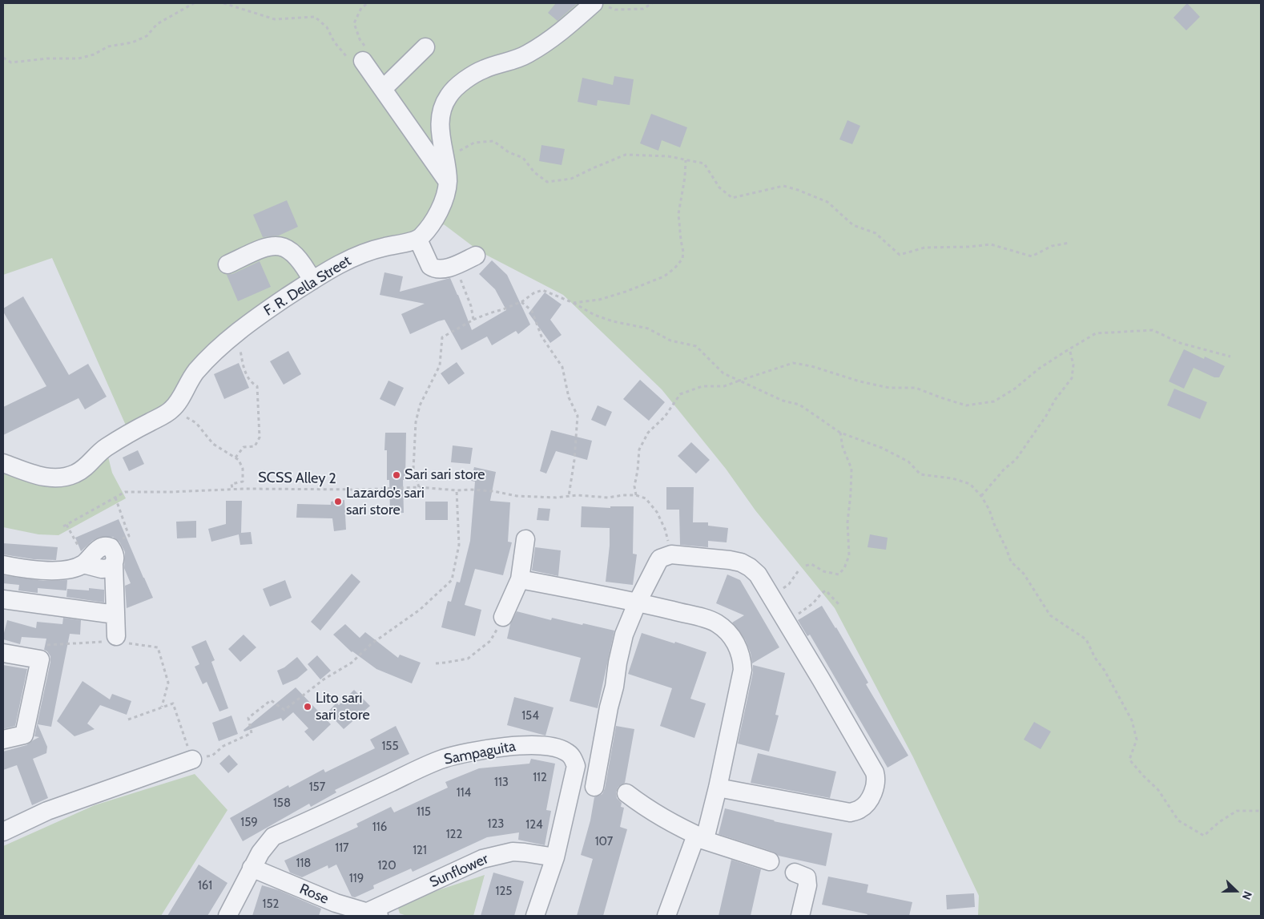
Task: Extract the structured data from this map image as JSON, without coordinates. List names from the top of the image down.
{
  "streets": {
    "street": [
      "F. R. Della Street",
      "Sampaguita",
      "Sunflower",
      "Rose"
    ],
    "path": ["SCSS Alley 2"]
  },
  "crossings": [
    ["Sampaguita", "Sunflower"],
    ["Sampaguita", "Rose"],
    ["Sunflower", "Rose"]
  ],
  "places": ["Sari sari store", "Lazardo’s sari sari store", "Lito sari sari store"],
  "house_numbers": [
    "154",
    "155",
    "112",
    "113",
    "157",
    "114",
    "158",
    "115",
    "159",
    "123",
    "124",
    "116",
    "122",
    "107",
    "117",
    "121",
    "118",
    "120",
    "119",
    "161",
    "125",
    "152"
  ],
  "north": "right"
}
